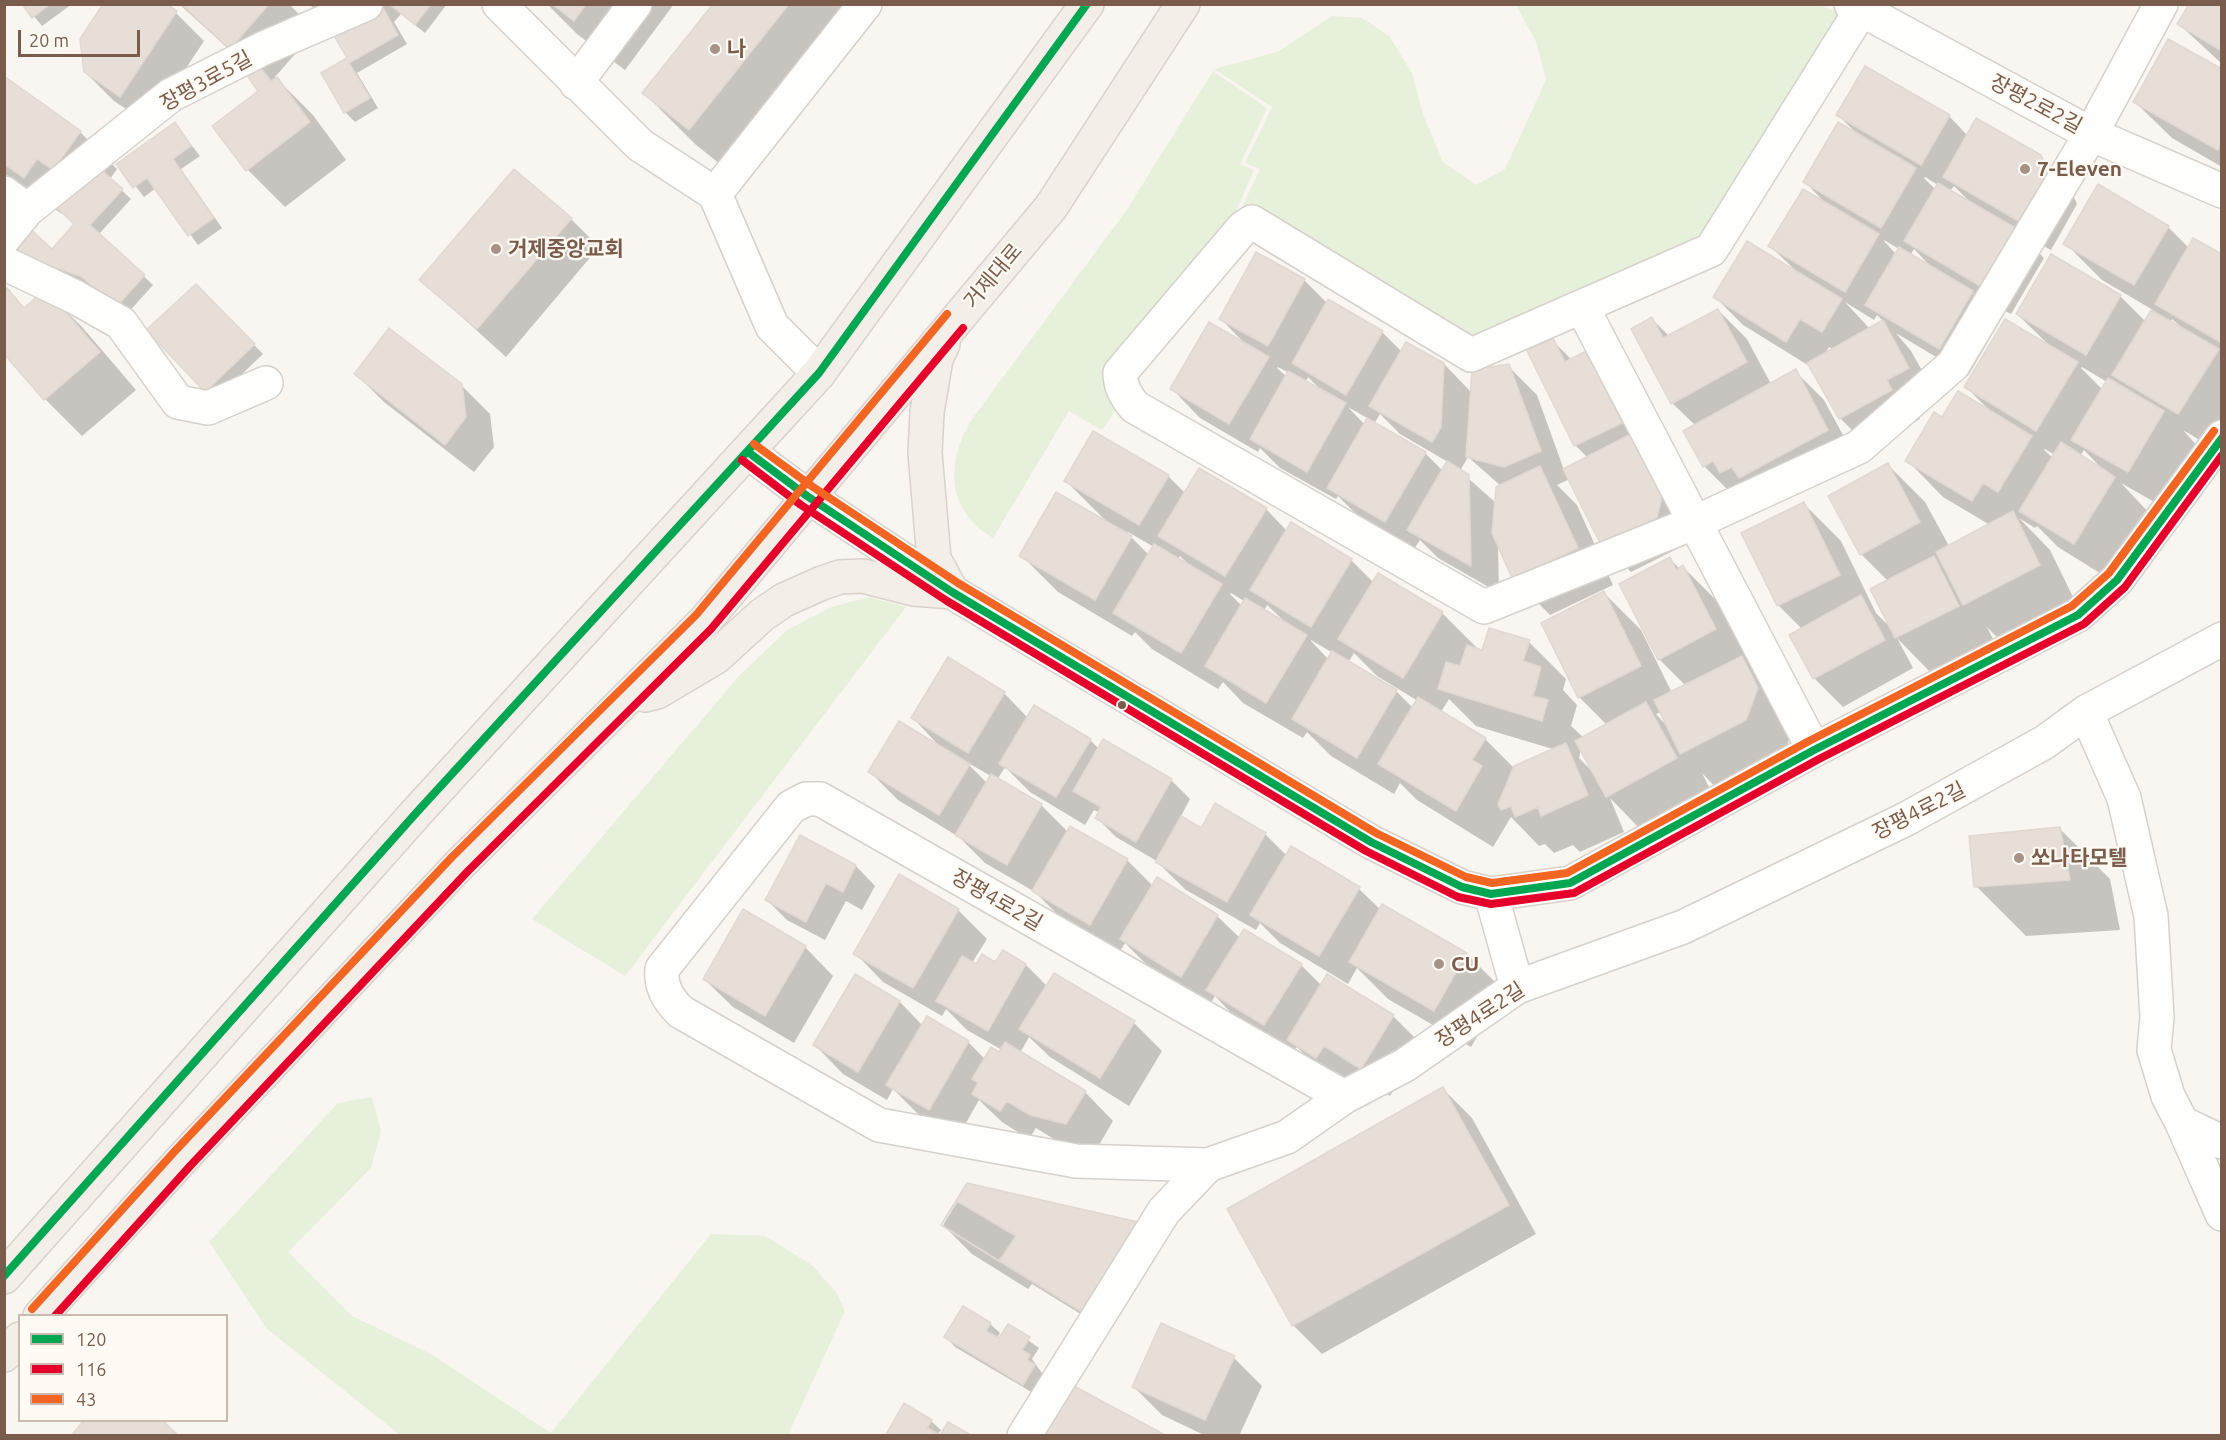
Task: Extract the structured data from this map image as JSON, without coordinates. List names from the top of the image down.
{
  "streets": {
    "main road": ["거제대로"],
    "street": ["장평3로5길", "장평2로2길", "장평4로2길"]
  },
  "places": [
    "나",
    "7-Eleven",
    "거제중앙교회",
    "쏘나타모텔",
    "CU"
  ],
  "lines": ["transit line 120", "transit line 43", "transit line 116"],
  "legend": ["120", "116", "43"],
  "scale_bar": "20 m"
}
